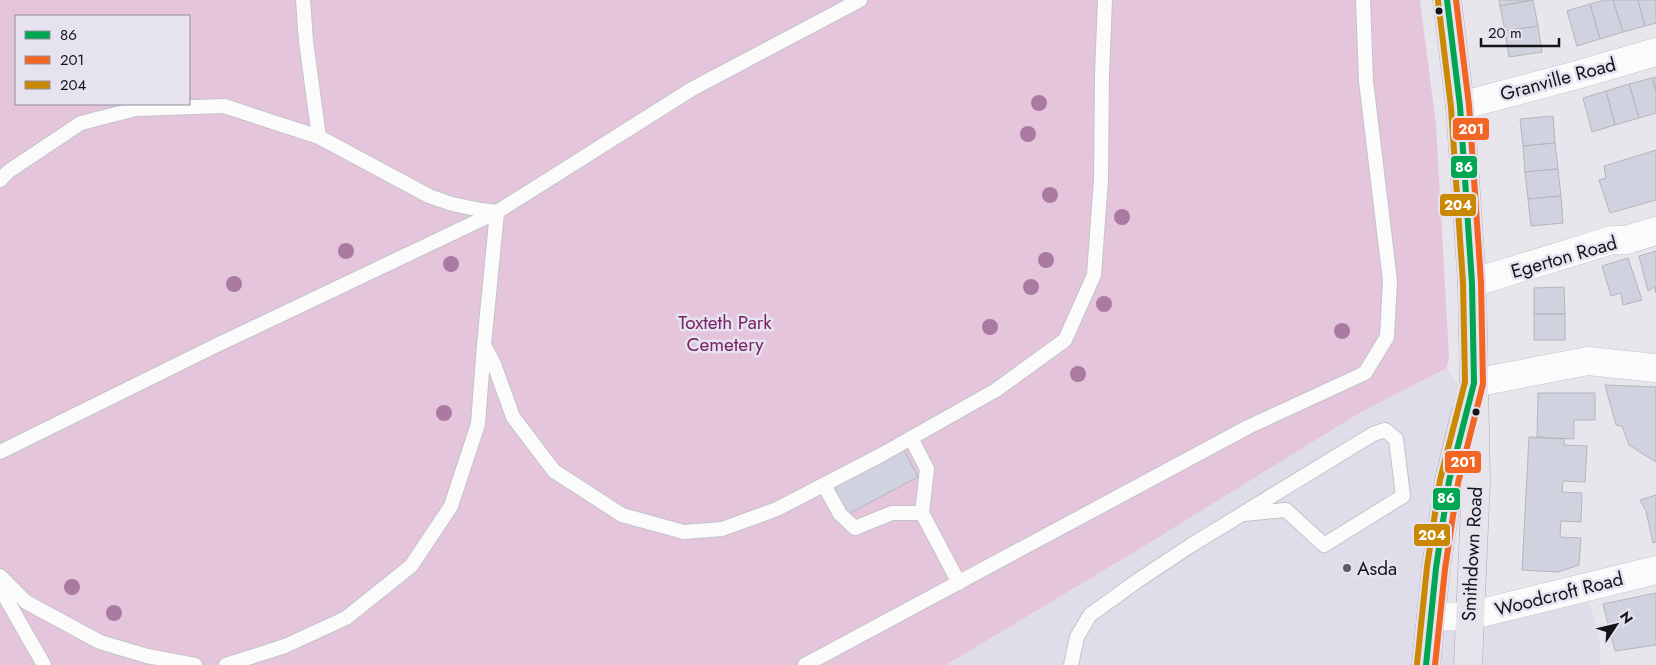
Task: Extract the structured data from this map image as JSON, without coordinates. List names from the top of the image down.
{
  "streets": {
    "highway": ["Smithdown Road"],
    "street": ["Granville Road", "Egerton Road", "Woodcroft Road"]
  },
  "crossings": [
    ["Granville Road", "Smithdown Road"],
    ["Egerton Road", "Smithdown Road"],
    ["Smithdown Road", "Woodcroft Road"]
  ],
  "parks": ["Toxteth Park Cemetery"],
  "places": ["Asda"],
  "lines": ["transit line 86", "transit line 201", "transit line 204"],
  "legend": ["86", "201", "204"],
  "scale_bar": "20 m",
  "north": "top right"
}
